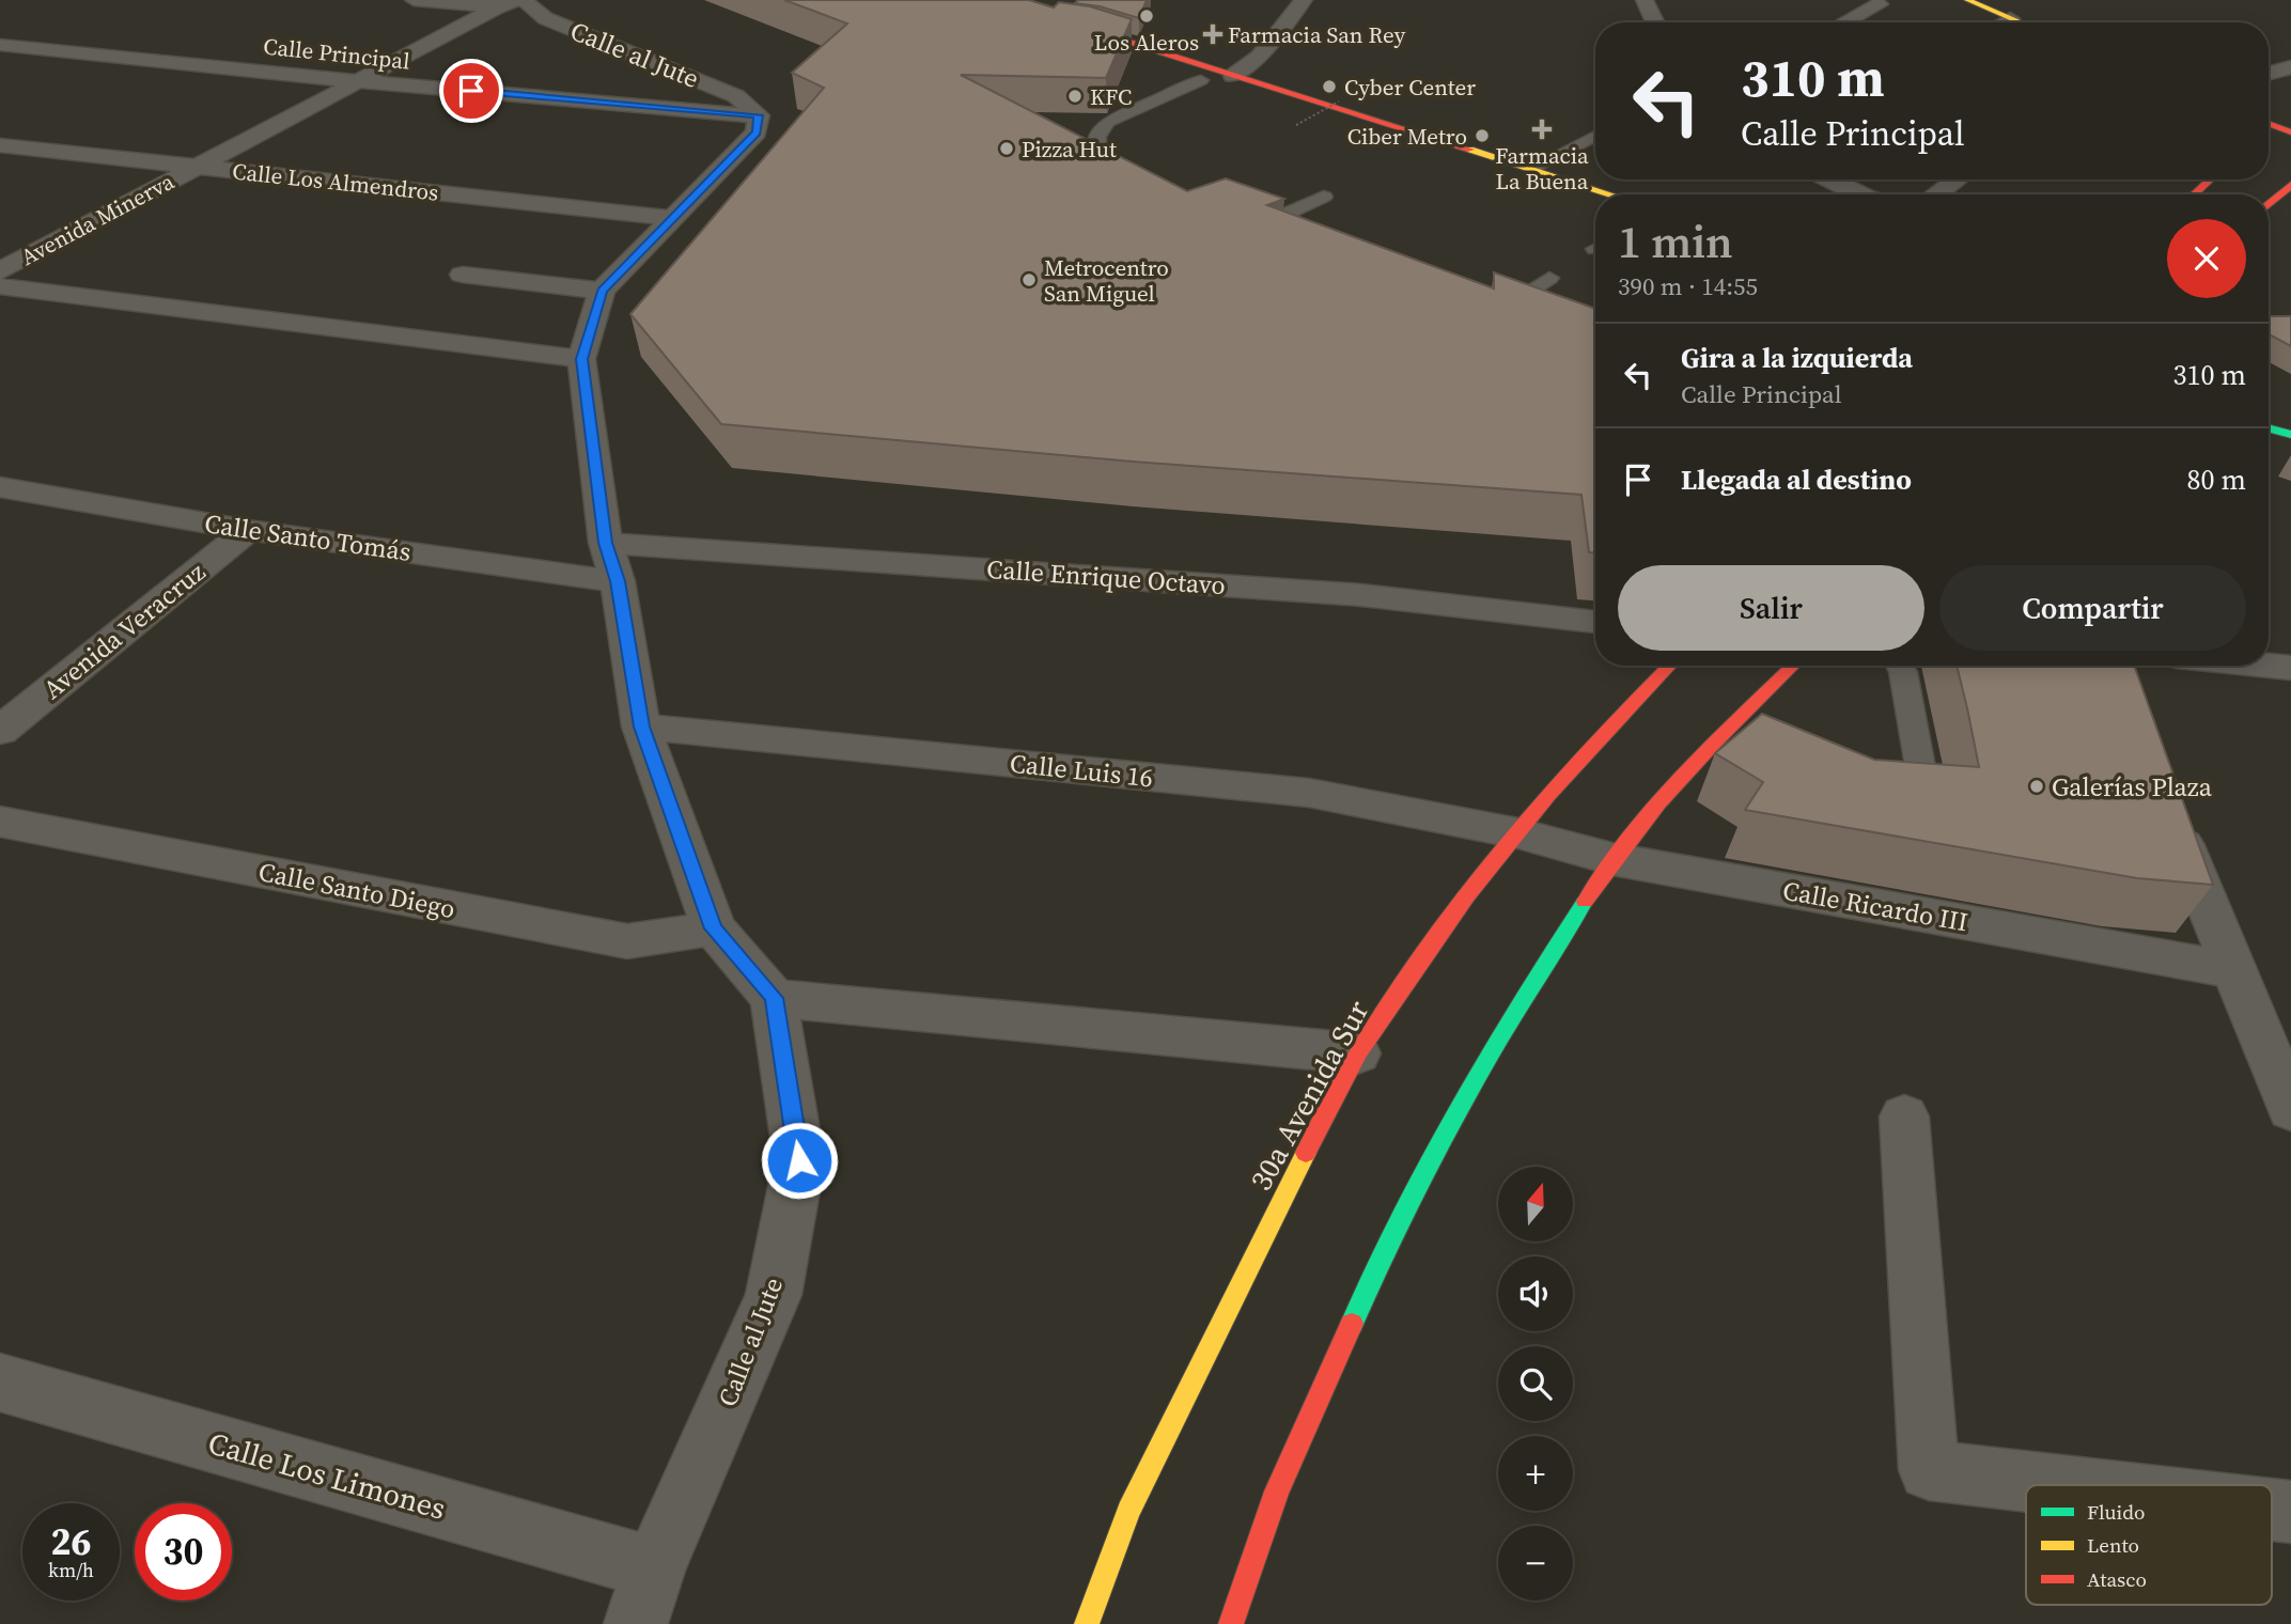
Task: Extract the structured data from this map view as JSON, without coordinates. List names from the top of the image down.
{
  "streets": {
    "main road": ["30a Avenida Sur"],
    "street": [
      "Calle Principal",
      "Calle al Jute",
      "Calle Los Almendros",
      "Avenida Minerva",
      "Calle Santo Tomás",
      "Calle Enrique Octavo",
      "Avenida Veracruz",
      "Calle Luis 16",
      "Calle Santo Diego",
      "Calle Ricardo III",
      "Calle Los Limones"
    ]
  },
  "crossings": [
    ["Calle Principal", "Calle al Jute"],
    ["Calle Principal", "Avenida Minerva"],
    ["Calle al Jute", "Avenida Minerva"],
    ["Calle al Jute", "Calle Los Limones"],
    ["Calle Los Almendros", "Avenida Minerva"],
    ["Calle Santo Tomás", "Avenida Veracruz"],
    ["Calle Luis 16", "Calle Ricardo III"],
    ["Calle Luis 16", "30a Avenida Sur"],
    ["Calle Ricardo III", "30a Avenida Sur"]
  ],
  "places": {
    "other": [
      "Los Aleros",
      "Cyber Center",
      "KFC",
      "Ciber Metro",
      "Pizza Hut",
      "Metrocentro San Miguel",
      "Galerías Plaza"
    ],
    "health": ["Farmacia San Rey", "Farmacia La Buena"]
  },
  "legend": ["Fluido", "Lento", "Atasco"],
  "north": "top",
  "page": {
    "turn": ["310 m", "Calle Principal"],
    "heading": ["1 min", "390 m · 14:55"],
    "list": [
      {
        "name": "Gira a la izquierda",
        "note": "Calle Principal",
        "value": "310 m"
      },
      {
        "name": "Llegada al destino",
        "value": "80 m"
      }
    ],
    "buttons": ["Salir", "Compartir"],
    "map_buttons": ["+", "−"],
    "speed": "26 km/h",
    "limit": "30"
  }
}
